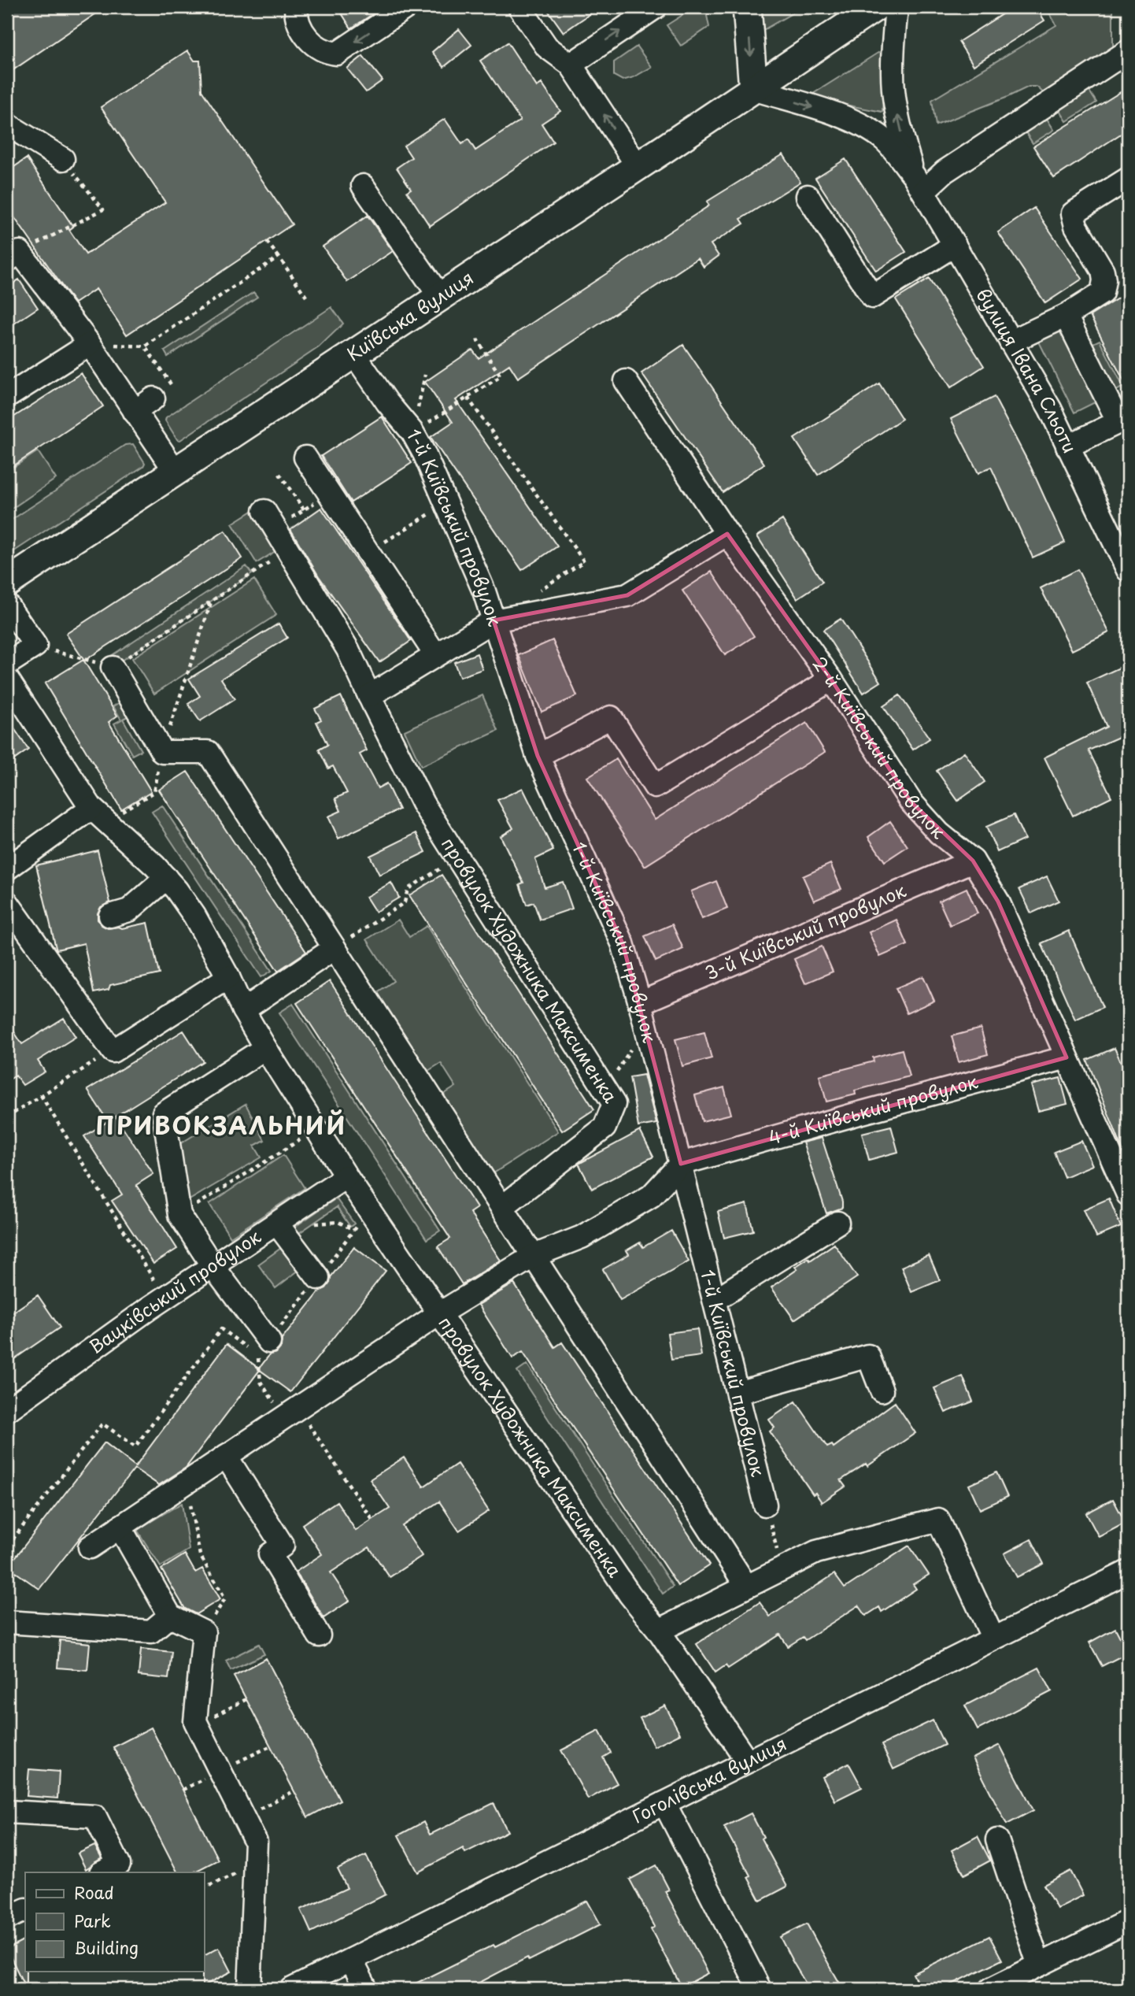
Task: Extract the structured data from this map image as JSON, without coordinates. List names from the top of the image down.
{
  "streets": {
    "main road": ["Київська вулиця"],
    "street": [
      "вулиця Івана Сльоти",
      "1-й Київський провулок",
      "2-й Київський провулок",
      "3-й Київський провулок",
      "провулок Художника Максименка",
      "4-й Київський провулок",
      "Вацківський провулок",
      "Гоголівська вулиця"
    ]
  },
  "crossings": [
    ["Київська вулиця", "вулиця Івана Сльоти"],
    ["Київська вулиця", "1-й Київський провулок"],
    ["1-й Київський провулок", "3-й Київський провулок"],
    ["1-й Київський провулок", "провулок Художника Максименка"],
    ["1-й Київський провулок", "4-й Київський провулок"],
    ["2-й Київський провулок", "3-й Київський провулок"],
    ["2-й Київський провулок", "4-й Київський провулок"],
    ["провулок Художника Максименка", "4-й Київський провулок"],
    ["провулок Художника Максименка", "Гоголівська вулиця"]
  ],
  "districts": ["ПРИВОКЗАЛЬНИЙ"],
  "legend": ["Road", "Park", "Building"]
}
